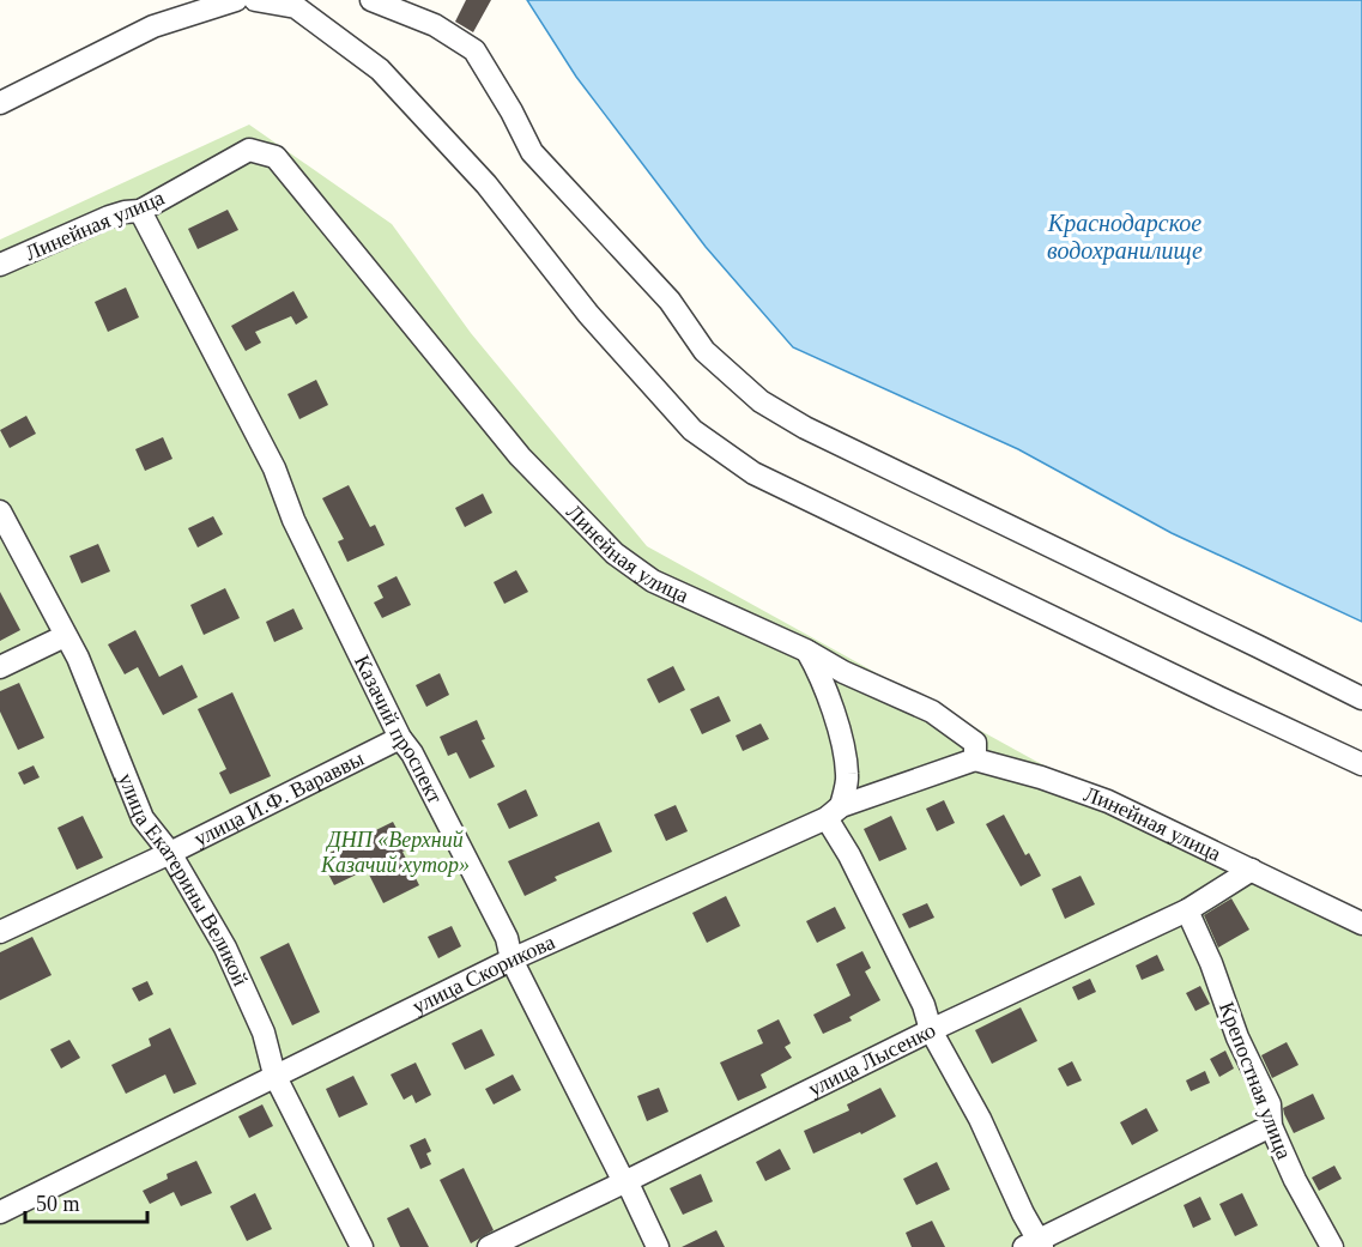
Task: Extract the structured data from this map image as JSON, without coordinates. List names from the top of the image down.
{
  "streets": {
    "street": [
      "Линейная улица",
      "Казачий проспект",
      "улица И.Ф. Вараввы",
      "улица Екатерины Великой",
      "улица Скорикова",
      "улица Лысенко",
      "Крепостная улица"
    ]
  },
  "crossings": [
    ["Линейная улица", "Казачий проспект"],
    ["Линейная улица", "улица Скорикова"],
    ["Линейная улица", "улица Лысенко"],
    ["Казачий проспект", "улица И.Ф. Вараввы"],
    ["Казачий проспект", "улица Скорикова"],
    ["Казачий проспект", "улица Лысенко"],
    ["улица И.Ф. Вараввы", "улица Екатерины Великой"],
    ["улица Екатерины Великой", "улица Скорикова"],
    ["улица Лысенко", "Крепостная улица"]
  ],
  "water": ["Краснодарское водохранилище"],
  "parks": ["ДНП «Верхний Казачий хутор»"],
  "scale_bar": "50 m"
}
